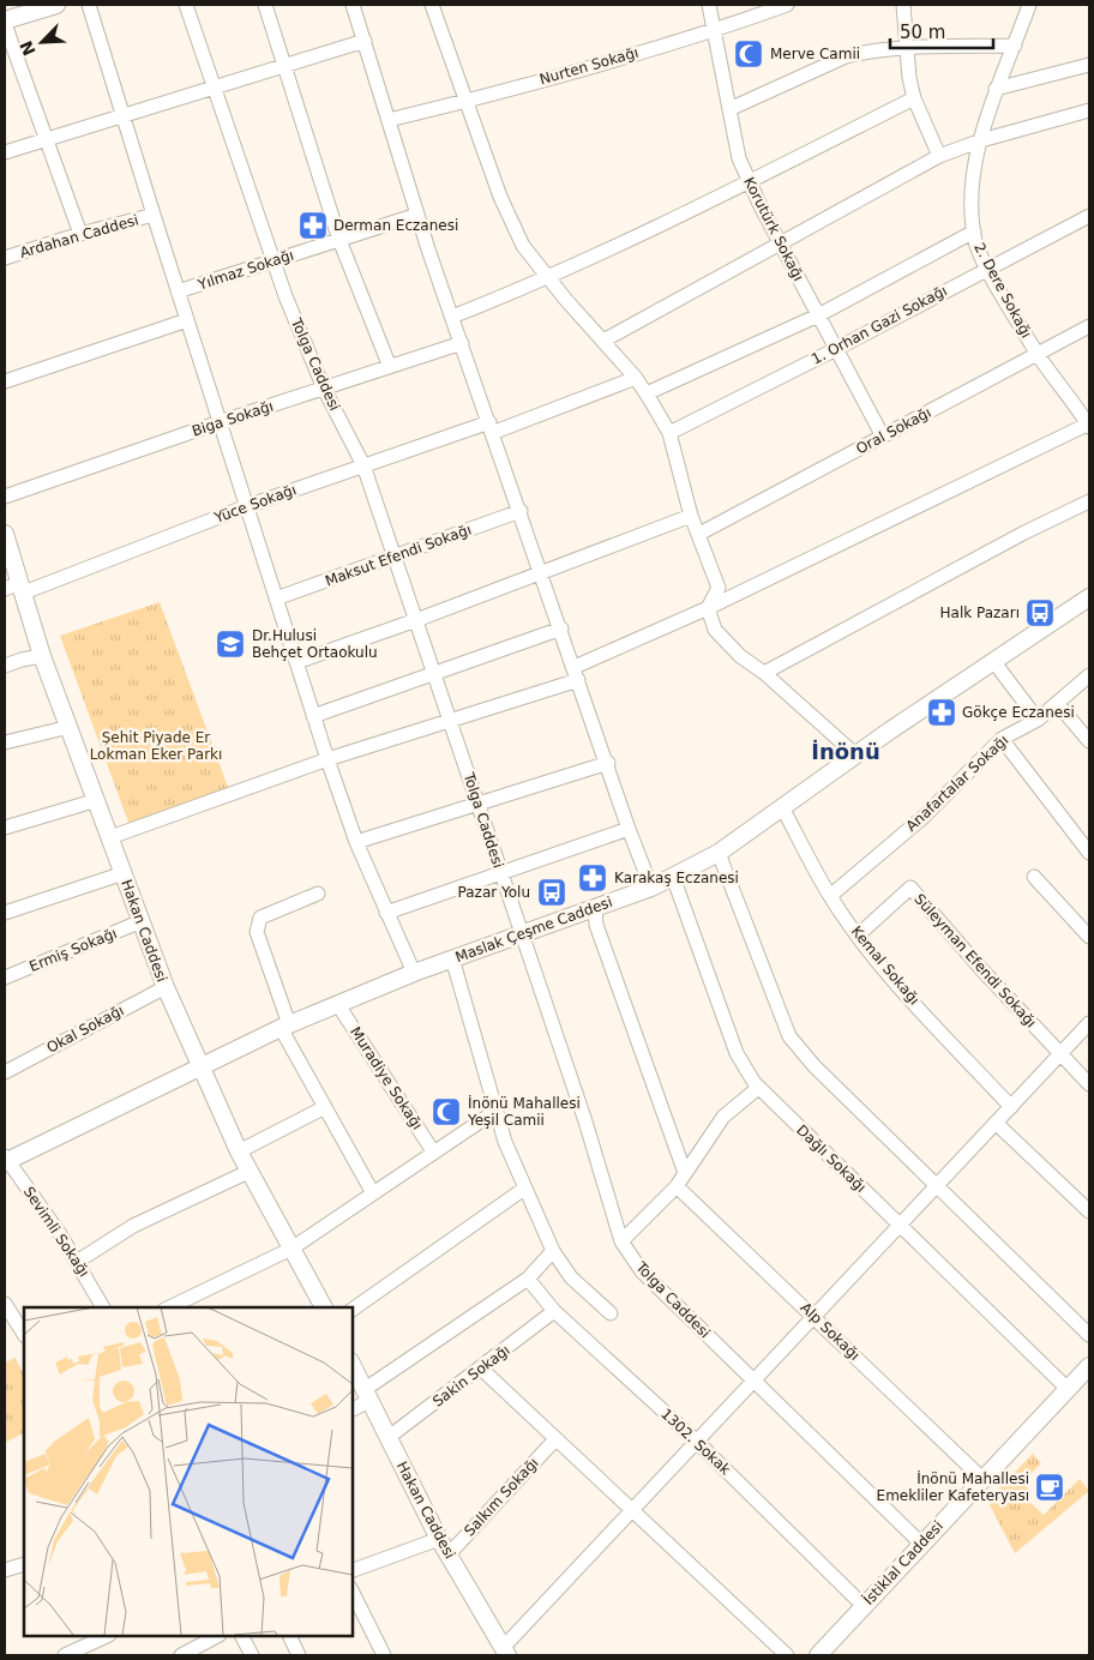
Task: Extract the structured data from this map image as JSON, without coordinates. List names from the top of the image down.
{
  "streets": {
    "street": [
      "Nurten Sokağı",
      "Korutürk Sokağı",
      "Ardahan Caddesi",
      "Yılmaz Sokağı",
      "2. Dere Sokağı",
      "1. Orhan Gazi Sokağı",
      "Tolga Caddesi",
      "Biga Sokağı",
      "Oral Sokağı",
      "Yüce Sokağı",
      "Maksut Efendi Sokağı",
      "Anafartalar Sokağı",
      "Maslak Çeşme Caddesi",
      "Hakan Caddesi",
      "Ermiş Sokağı",
      "Süleyman Efendi Sokağı",
      "Kemal Sokağı",
      "Okal Sokağı",
      "Muradiye Sokağı",
      "Dağlı Sokağı",
      "Sevimli Sokağı",
      "Alp Sokağı",
      "Sakin Sokağı",
      "1302. Sokak",
      "Salkım Sokağı",
      "İstiklal Caddesi"
    ]
  },
  "crossings": [
    ["Nurten Sokağı", "Korutürk Sokağı"],
    ["Korutürk Sokağı", "1. Orhan Gazi Sokağı"],
    ["Korutürk Sokağı", "Oral Sokağı"],
    ["Yılmaz Sokağı", "Tolga Caddesi"],
    ["2. Dere Sokağı", "1. Orhan Gazi Sokağı"],
    ["2. Dere Sokağı", "Oral Sokağı"],
    ["Tolga Caddesi", "Biga Sokağı"],
    ["Tolga Caddesi", "Yüce Sokağı"],
    ["Tolga Caddesi", "Maksut Efendi Sokağı"],
    ["Tolga Caddesi", "Maslak Çeşme Caddesi"],
    ["Tolga Caddesi", "İstiklal Caddesi"],
    ["Yüce Sokağı", "Hakan Caddesi"],
    ["Anafartalar Sokağı", "Kemal Sokağı"],
    ["Maslak Çeşme Caddesi", "Hakan Caddesi"],
    ["Maslak Çeşme Caddesi", "Kemal Sokağı"],
    ["Maslak Çeşme Caddesi", "Muradiye Sokağı"],
    ["Maslak Çeşme Caddesi", "Dağlı Sokağı"],
    ["Maslak Çeşme Caddesi", "Sevimli Sokağı"],
    ["Hakan Caddesi", "Ermiş Sokağı"],
    ["Hakan Caddesi", "Okal Sokağı"],
    ["Hakan Caddesi", "Sakin Sokağı"],
    ["Hakan Caddesi", "Salkım Sokağı"],
    ["Süleyman Efendi Sokağı", "Kemal Sokağı"],
    ["Dağlı Sokağı", "İstiklal Caddesi"],
    ["Alp Sokağı", "İstiklal Caddesi"],
    ["Sakin Sokağı", "1302. Sokak"],
    ["1302. Sokak", "İstiklal Caddesi"]
  ],
  "districts": ["İnönü"],
  "parks": ["Şehit Piyade Er Lokman Eker Parkı"],
  "places": {
    "mosque": ["Merve Camii", "İnönü Mahallesi Yeşil Camii"],
    "pharmacy": ["Derman Eczanesi", "Gökçe Eczanesi", "Karakaş Eczanesi"],
    "bus stop": ["Halk Pazarı", "Pazar Yolu"],
    "school or university": ["Dr.Hulusi Behçet Ortaokulu"],
    "cafe": ["İnönü Mahallesi Emekliler Kafeteryası"]
  },
  "scale_bar": "50 m",
  "north": "bottom left"
}
